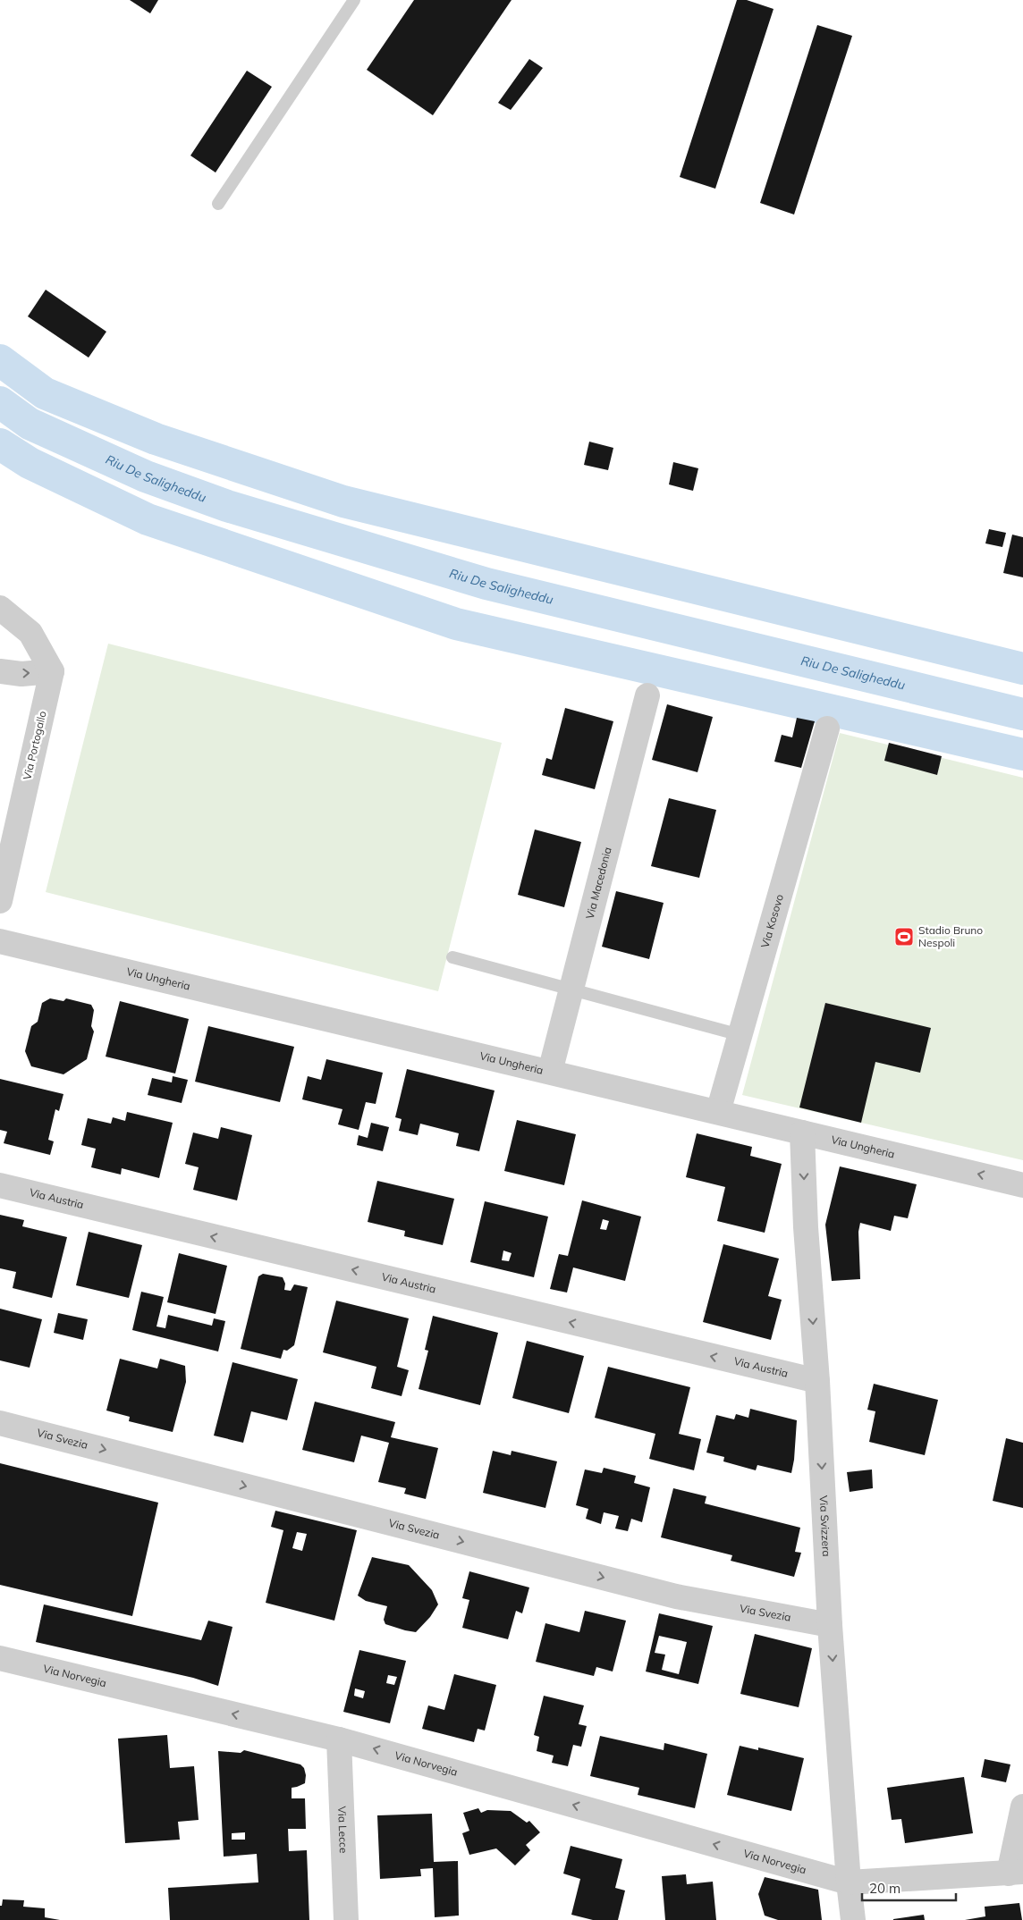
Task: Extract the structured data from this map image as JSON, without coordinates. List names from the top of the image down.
{
  "streets": {
    "street": [
      "Via Portogallo",
      "Via Macedonia",
      "Via Kosovo",
      "Via Ungheria",
      "Via Austria",
      "Via Svezia",
      "Via Svizzera",
      "Via Norvegia",
      "Via Lecce"
    ]
  },
  "crossings": [
    ["Via Macedonia", "Via Ungheria"],
    ["Via Kosovo", "Via Ungheria"],
    ["Via Ungheria", "Via Svizzera"],
    ["Via Austria", "Via Svizzera"],
    ["Via Svezia", "Via Svizzera"],
    ["Via Svizzera", "Via Norvegia"],
    ["Via Norvegia", "Via Lecce"]
  ],
  "one_way": [
    "Via Austria",
    "Via Svezia",
    "Via Svizzera",
    "Via Norvegia"
  ],
  "water": ["Riu De Saligheddu"],
  "places": {
    "sports": ["Stadio Bruno Nespoli"]
  },
  "scale_bar": "20 m"
}
